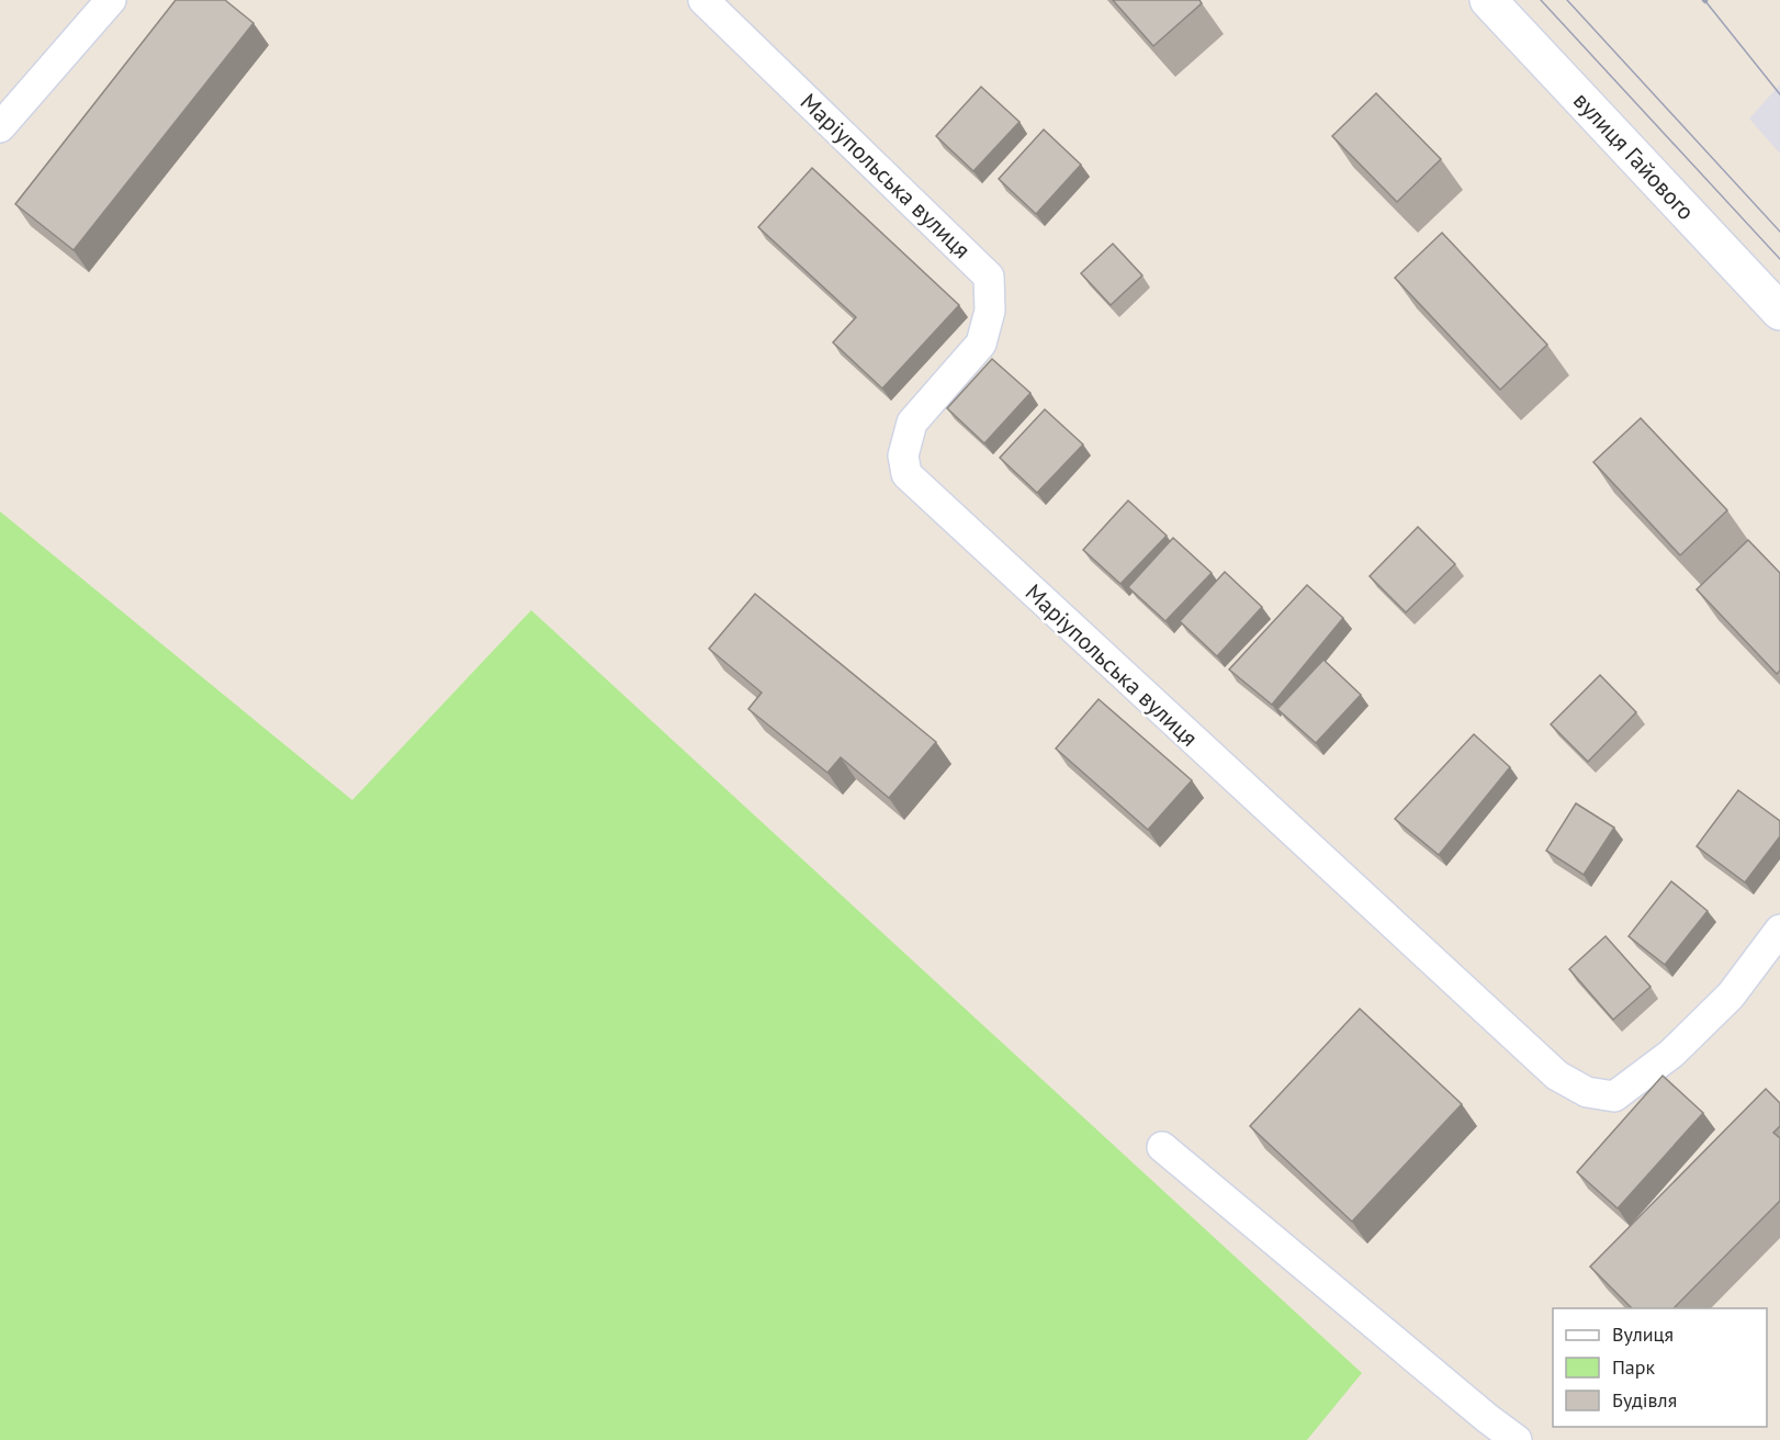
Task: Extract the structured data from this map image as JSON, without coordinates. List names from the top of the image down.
{
  "streets": {
    "street": ["вулиця Гайового", "Маріупольська вулиця"]
  },
  "legend": ["Вулиця", "Парк", "Будівля"]
}
